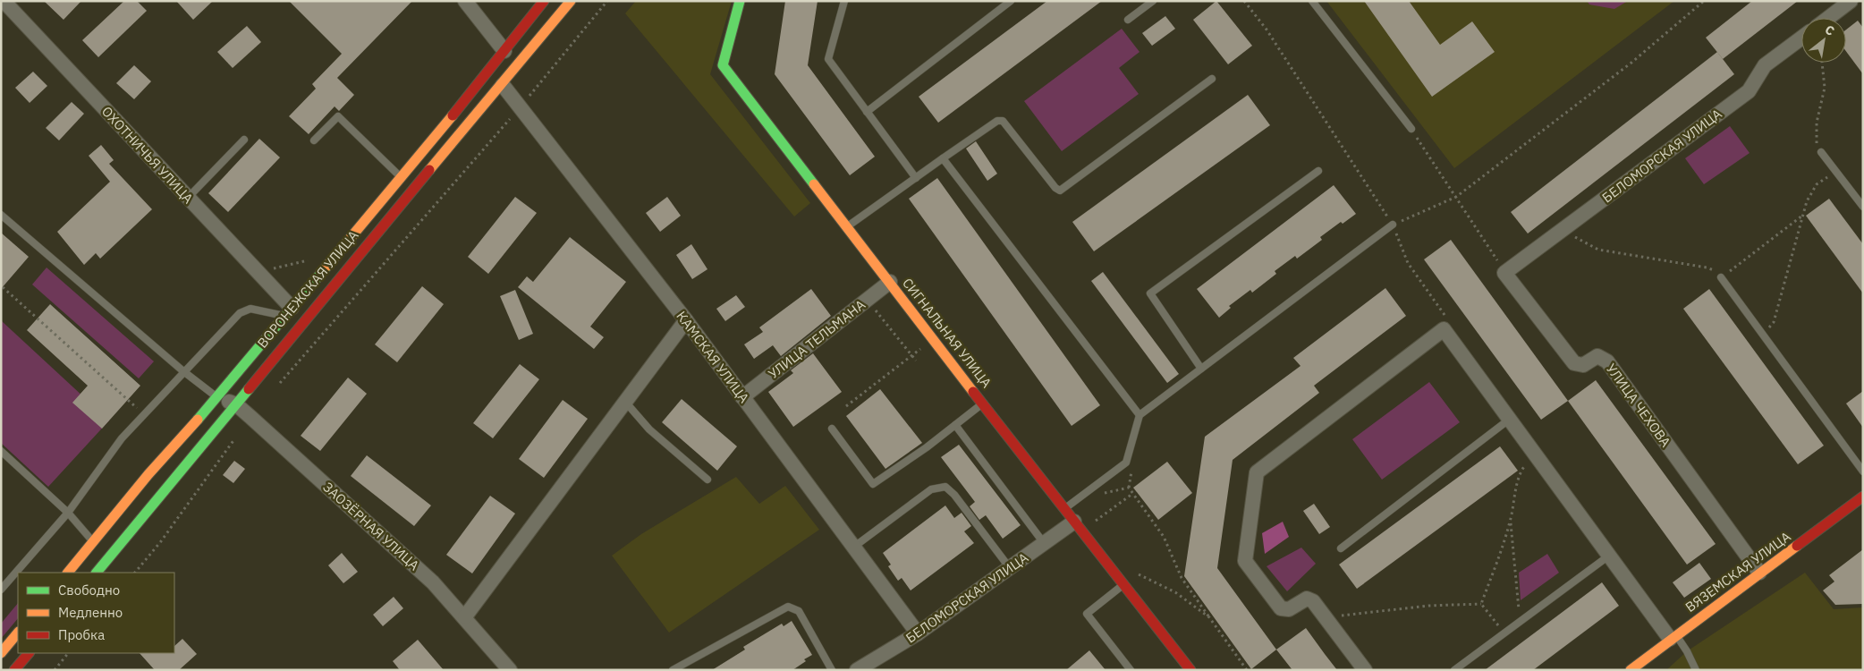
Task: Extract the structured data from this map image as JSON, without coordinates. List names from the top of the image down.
{
  "streets": {
    "main road": ["ВОРОНЕЖСКАЯ УЛИЦА", "СИГНАЛЬНАЯ УЛИЦА", "ВЯЗЕМСКАЯ УЛИЦА"],
    "street": [
      "ОХОТНИЧЬЯ УЛИЦА",
      "БЕЛОМОРСКАЯ УЛИЦА",
      "УЛИЦА ТЕЛЬМАНА",
      "КАМСКАЯ УЛИЦА",
      "УЛИЦА ЧЕХОВА",
      "ЗАОЗЁРНАЯ УЛИЦА"
    ]
  },
  "crossings": [
    ["ОХОТНИЧЬЯ УЛИЦА", "ВОРОНЕЖСКАЯ УЛИЦА"],
    ["БЕЛОМОРСКАЯ УЛИЦА", "СИГНАЛЬНАЯ УЛИЦА"],
    ["БЕЛОМОРСКАЯ УЛИЦА", "КАМСКАЯ УЛИЦА"],
    ["БЕЛОМОРСКАЯ УЛИЦА", "УЛИЦА ЧЕХОВА"],
    ["ВОРОНЕЖСКАЯ УЛИЦА", "КАМСКАЯ УЛИЦА"],
    ["ВОРОНЕЖСКАЯ УЛИЦА", "ЗАОЗЁРНАЯ УЛИЦА"],
    ["СИГНАЛЬНАЯ УЛИЦА", "УЛИЦА ТЕЛЬМАНА"],
    ["УЛИЦА ТЕЛЬМАНА", "КАМСКАЯ УЛИЦА"],
    ["УЛИЦА ЧЕХОВА", "ВЯЗЕМСКАЯ УЛИЦА"]
  ],
  "legend": ["Свободно", "Медленно", "Пробка"],
  "north": "top right"
}
